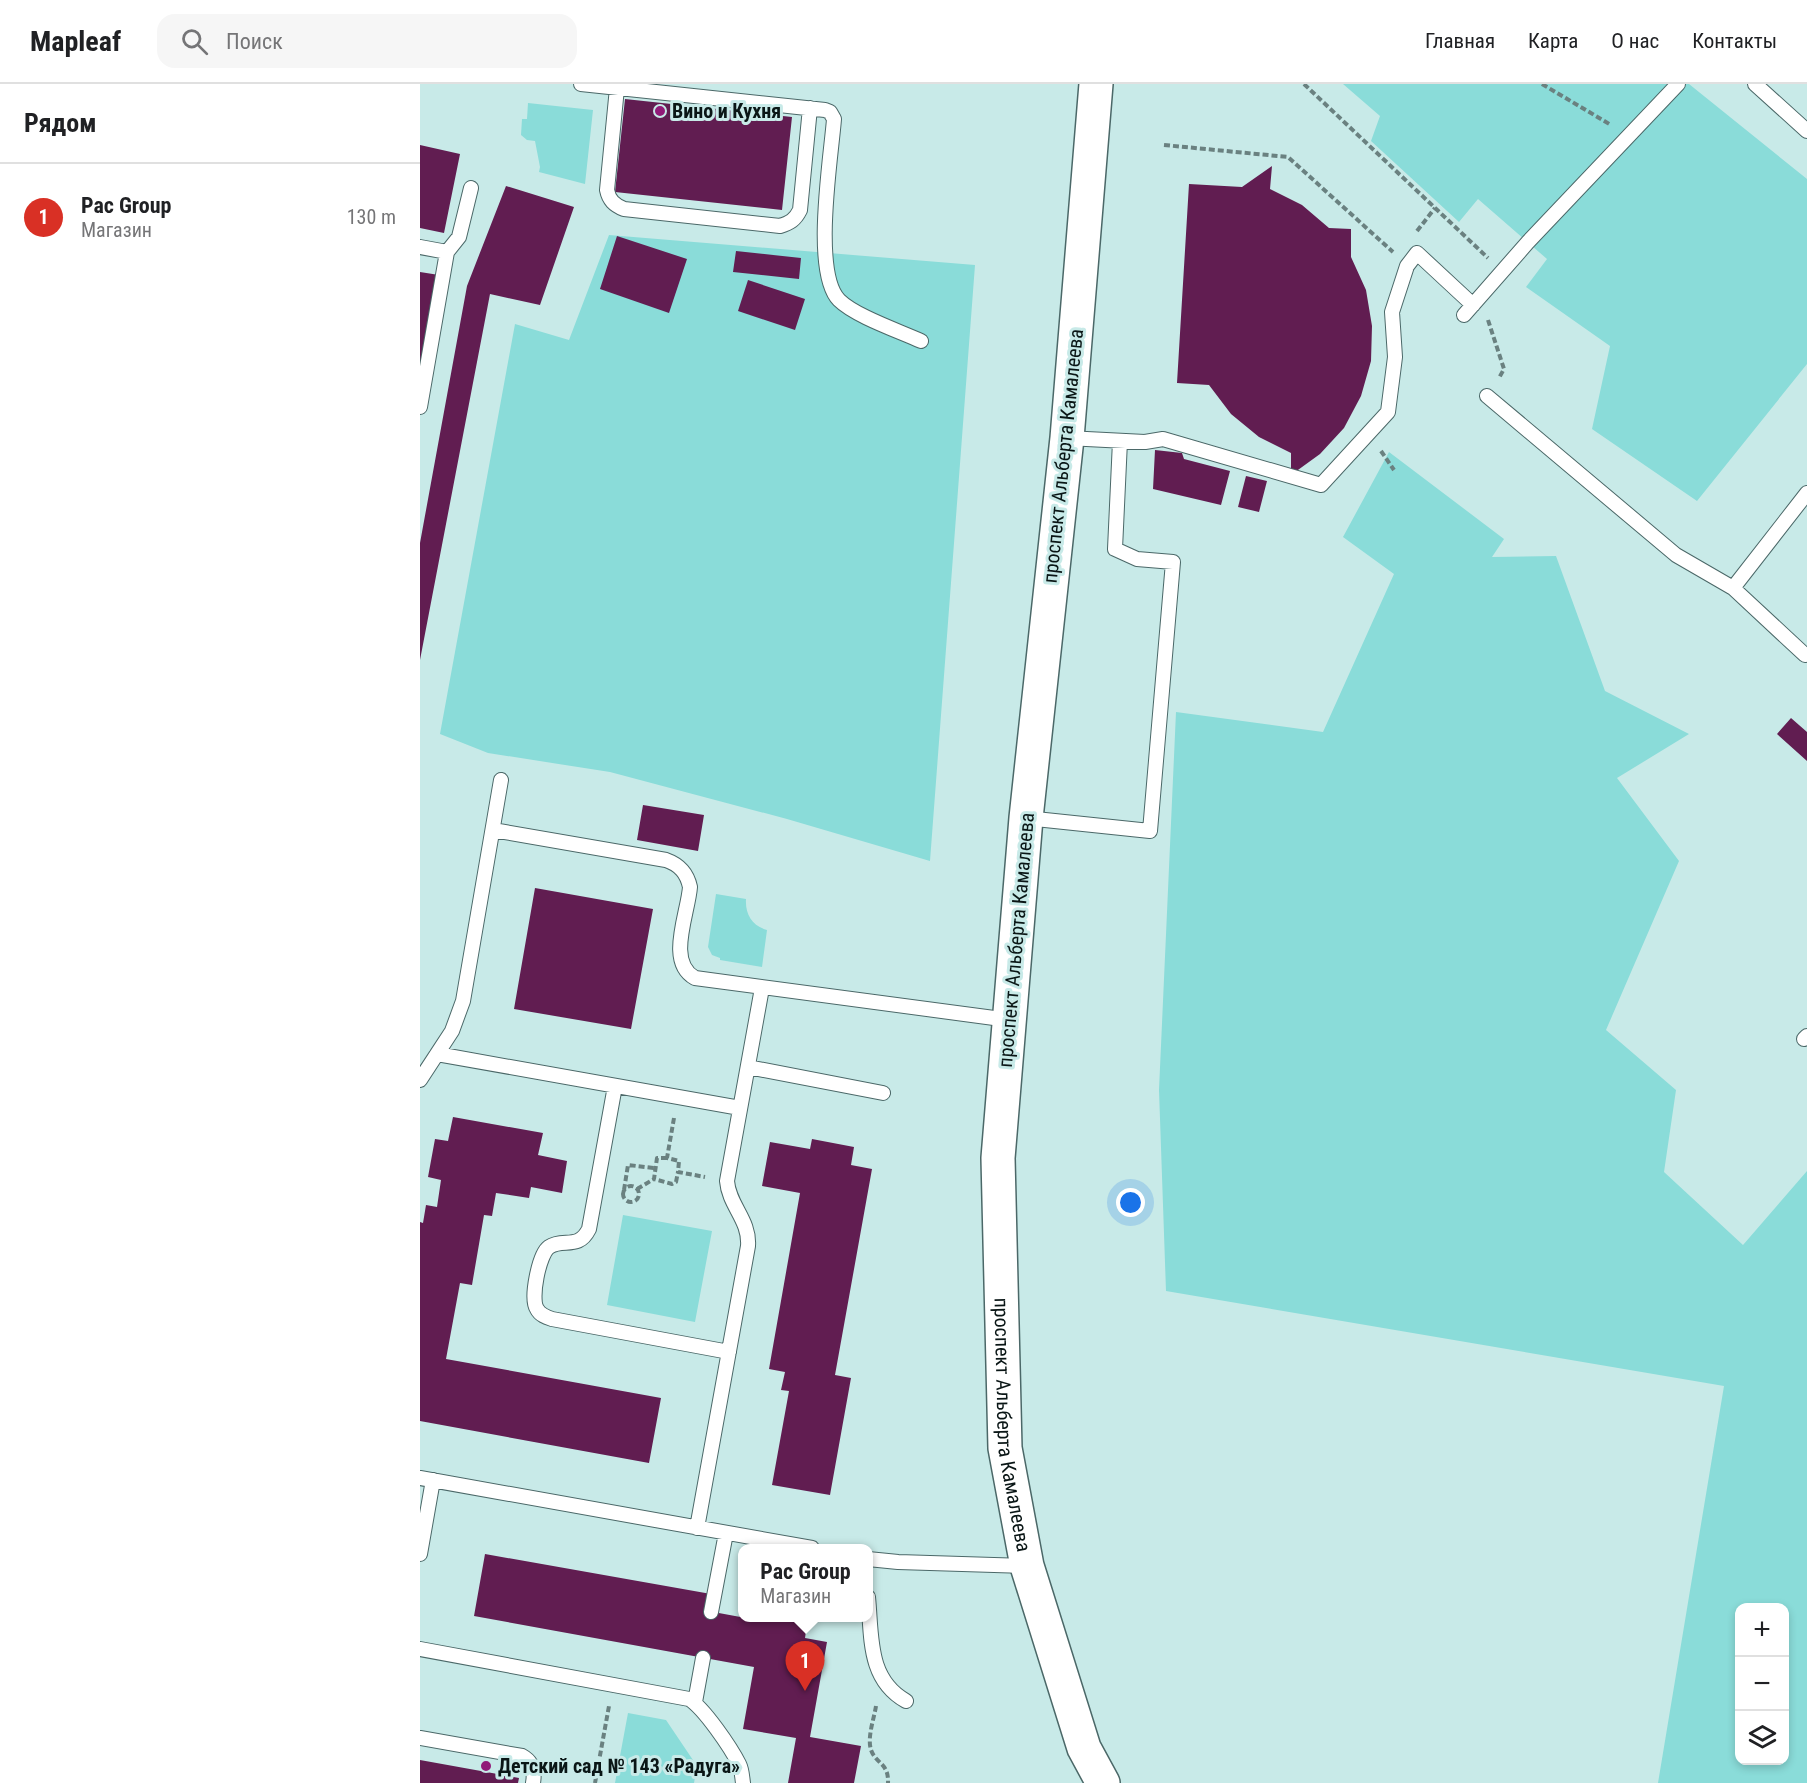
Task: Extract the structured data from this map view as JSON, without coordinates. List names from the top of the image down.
{
  "streets": {
    "main road": ["проспект Альберта Камалеева"]
  },
  "places": ["Вино и Кухня", "Детский сад № 143 «Радуга»"],
  "page": {
    "header": "Mapleaf",
    "search": "Поиск",
    "nav": [
      "Главная",
      "Карта",
      "О нас",
      "Контакты"
    ],
    "heading": "Рядом",
    "list": [
      {
        "mark": "1",
        "name": "Pac Group",
        "note": "Магазин",
        "value": "130 m"
      }
    ],
    "popup": ["Pac Group", "Магазин"],
    "map_buttons": ["+", "−"],
    "pins": "1"
  }
}
